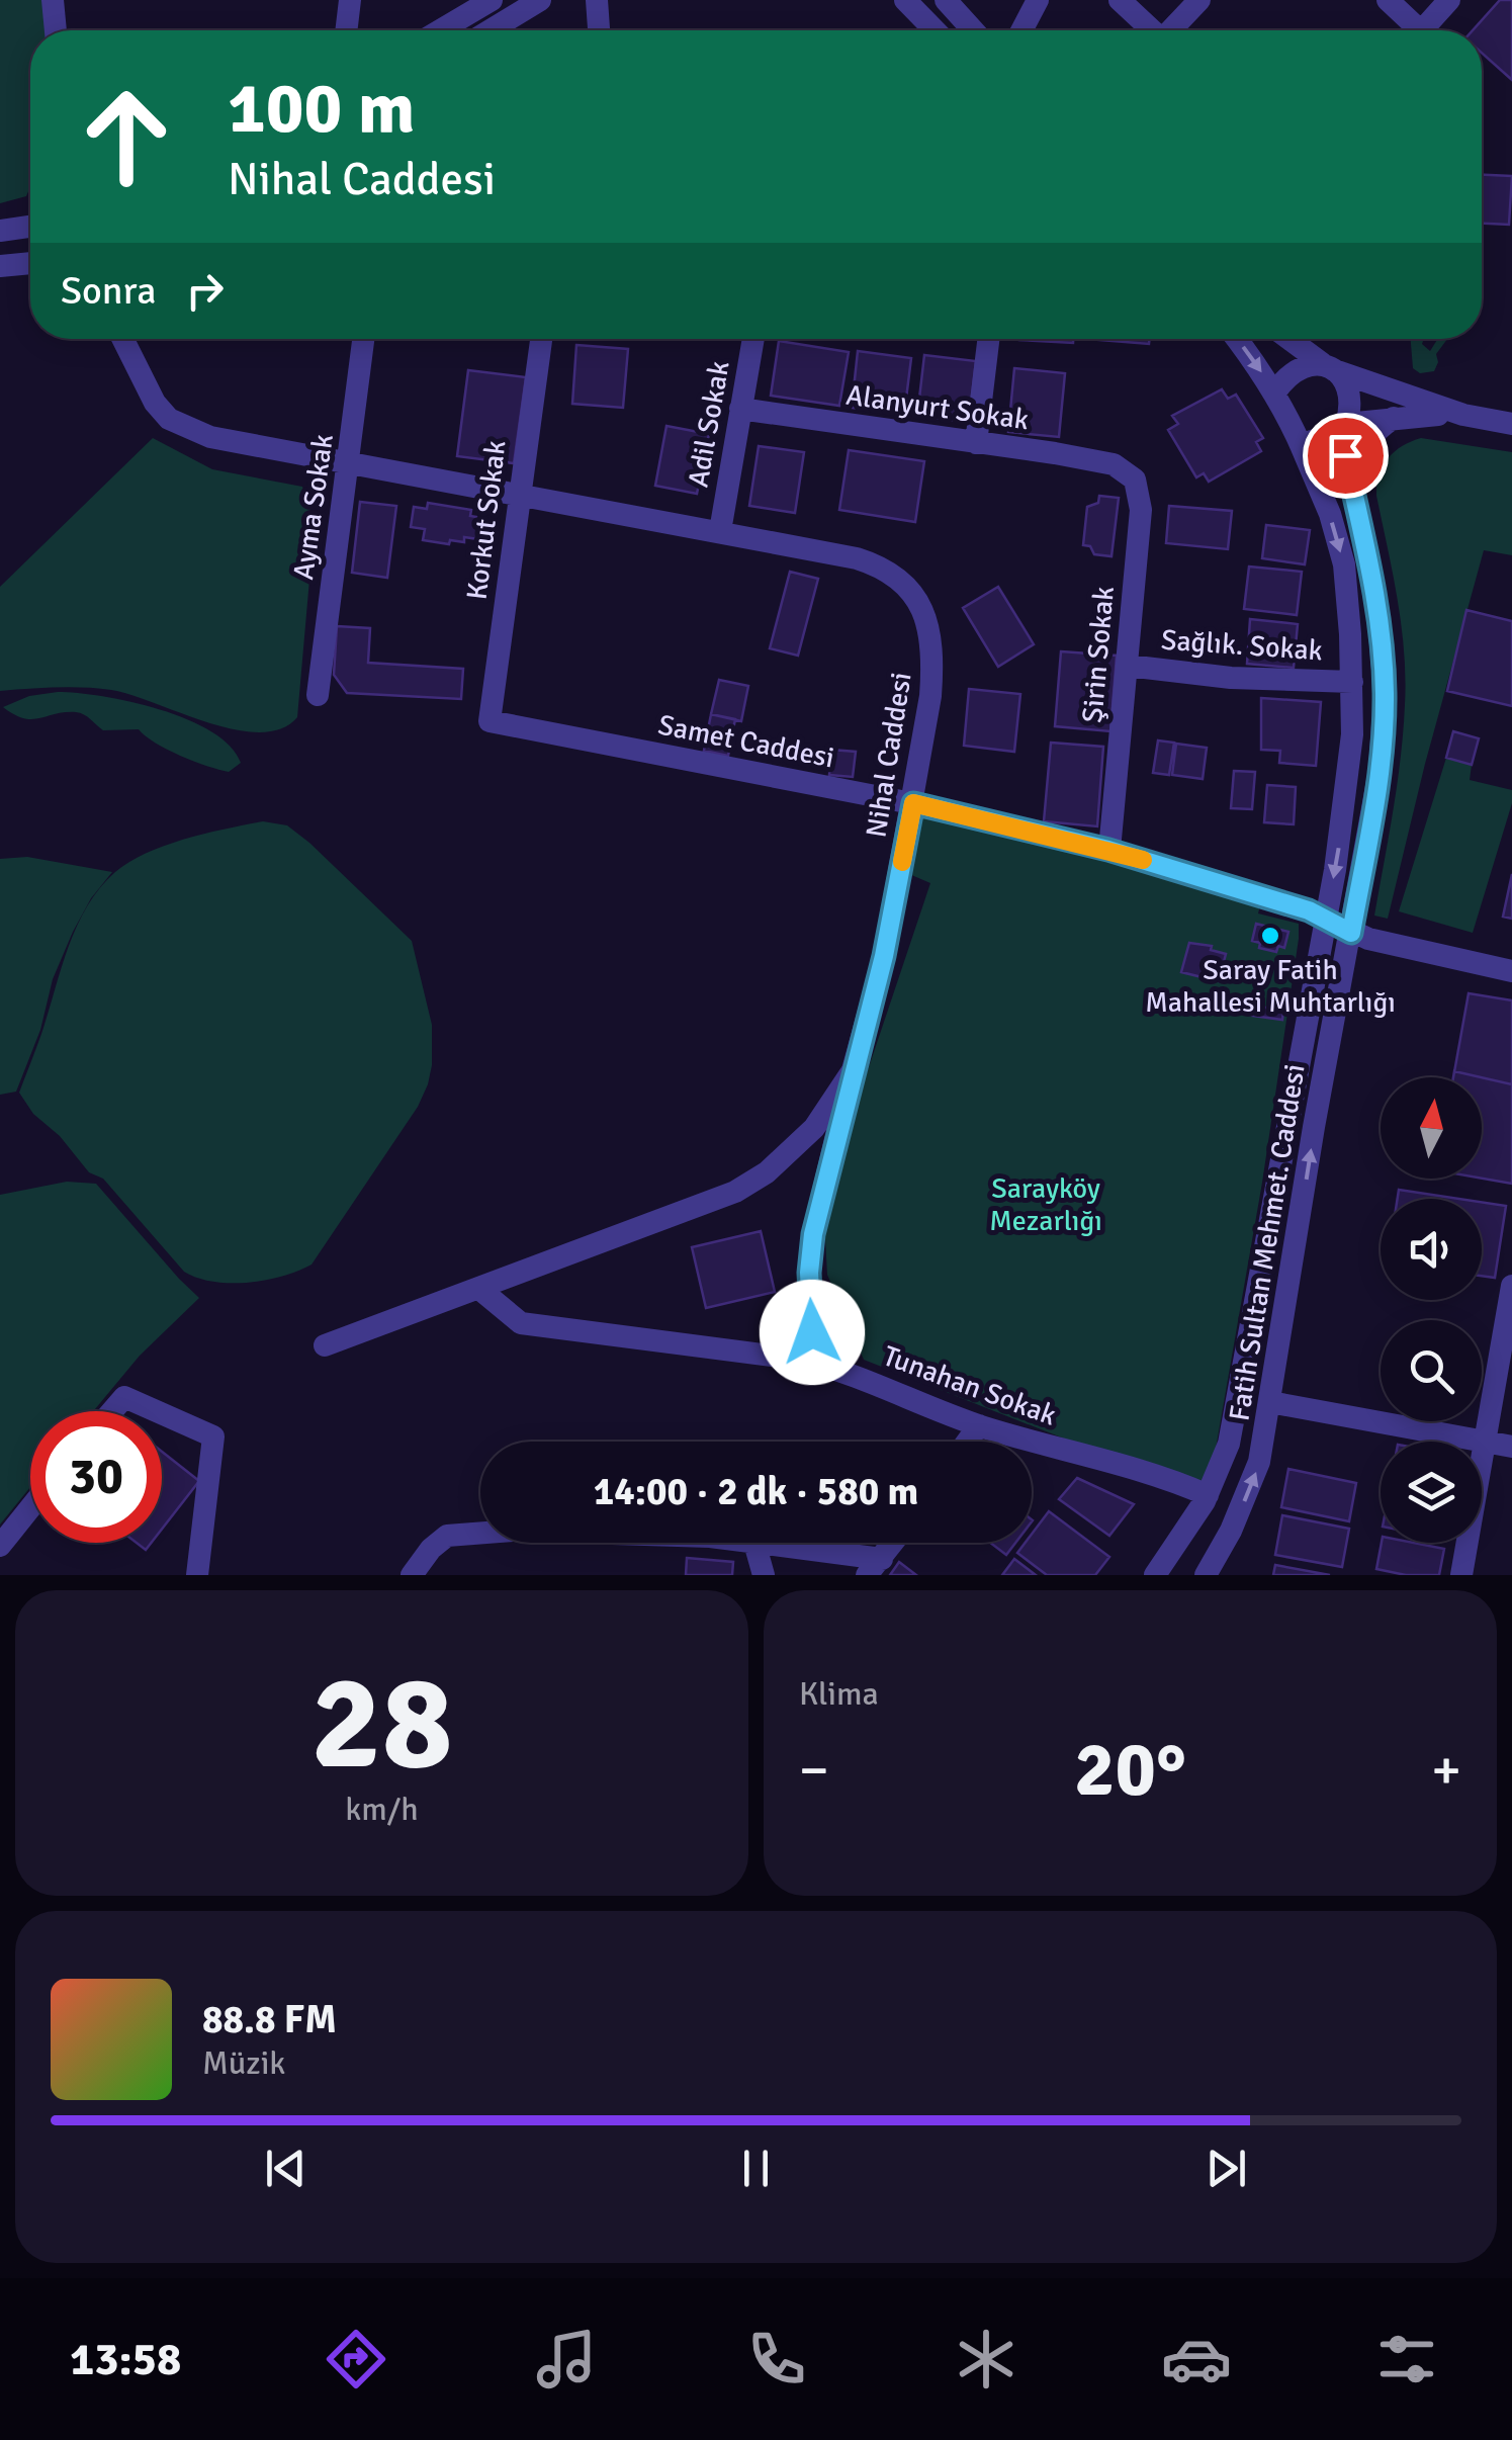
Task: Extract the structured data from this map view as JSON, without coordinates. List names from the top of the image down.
{
  "streets": {
    "street": [
      "Alanyurt Sokak",
      "Adil Sokak",
      "Ayma Sokak",
      "Korkut Sokak",
      "Sağlık. Sokak",
      "Şirin Sokak",
      "Samet Caddesi",
      "Nihal Caddesi",
      "Fatih Sultan Mehmet. Caddesi",
      "Tunahan Sokak"
    ]
  },
  "crossings": [
    ["Alanyurt Sokak", "Adil Sokak"],
    ["Alanyurt Sokak", "Şirin Sokak"],
    ["Adil Sokak", "Nihal Caddesi"],
    ["Ayma Sokak", "Nihal Caddesi"],
    ["Korkut Sokak", "Samet Caddesi"],
    ["Korkut Sokak", "Nihal Caddesi"],
    ["Sağlık. Sokak", "Şirin Sokak"],
    ["Sağlık. Sokak", "Fatih Sultan Mehmet. Caddesi"],
    ["Şirin Sokak", "Samet Caddesi"],
    ["Samet Caddesi", "Nihal Caddesi"],
    ["Samet Caddesi", "Fatih Sultan Mehmet. Caddesi"],
    ["Nihal Caddesi", "Tunahan Sokak"],
    ["Fatih Sultan Mehmet. Caddesi", "Tunahan Sokak"]
  ],
  "parks": ["Sarayköy Mezarlığı"],
  "places": ["Saray Fatih Mahallesi Muhtarlığı"],
  "north": "top",
  "page": {
    "turn": ["100 m", "Nihal Caddesi"],
    "then": "Sonra",
    "limit": "30",
    "trip": "14:00 · 2 dk · 580 m",
    "tile": [
      ["28", "km/h"],
      "Klima"
    ],
    "heat": ["−", "20°", "+"],
    "song": ["88.8 FM", "Müzik"],
    "tabs": "13:58"
  }
}
